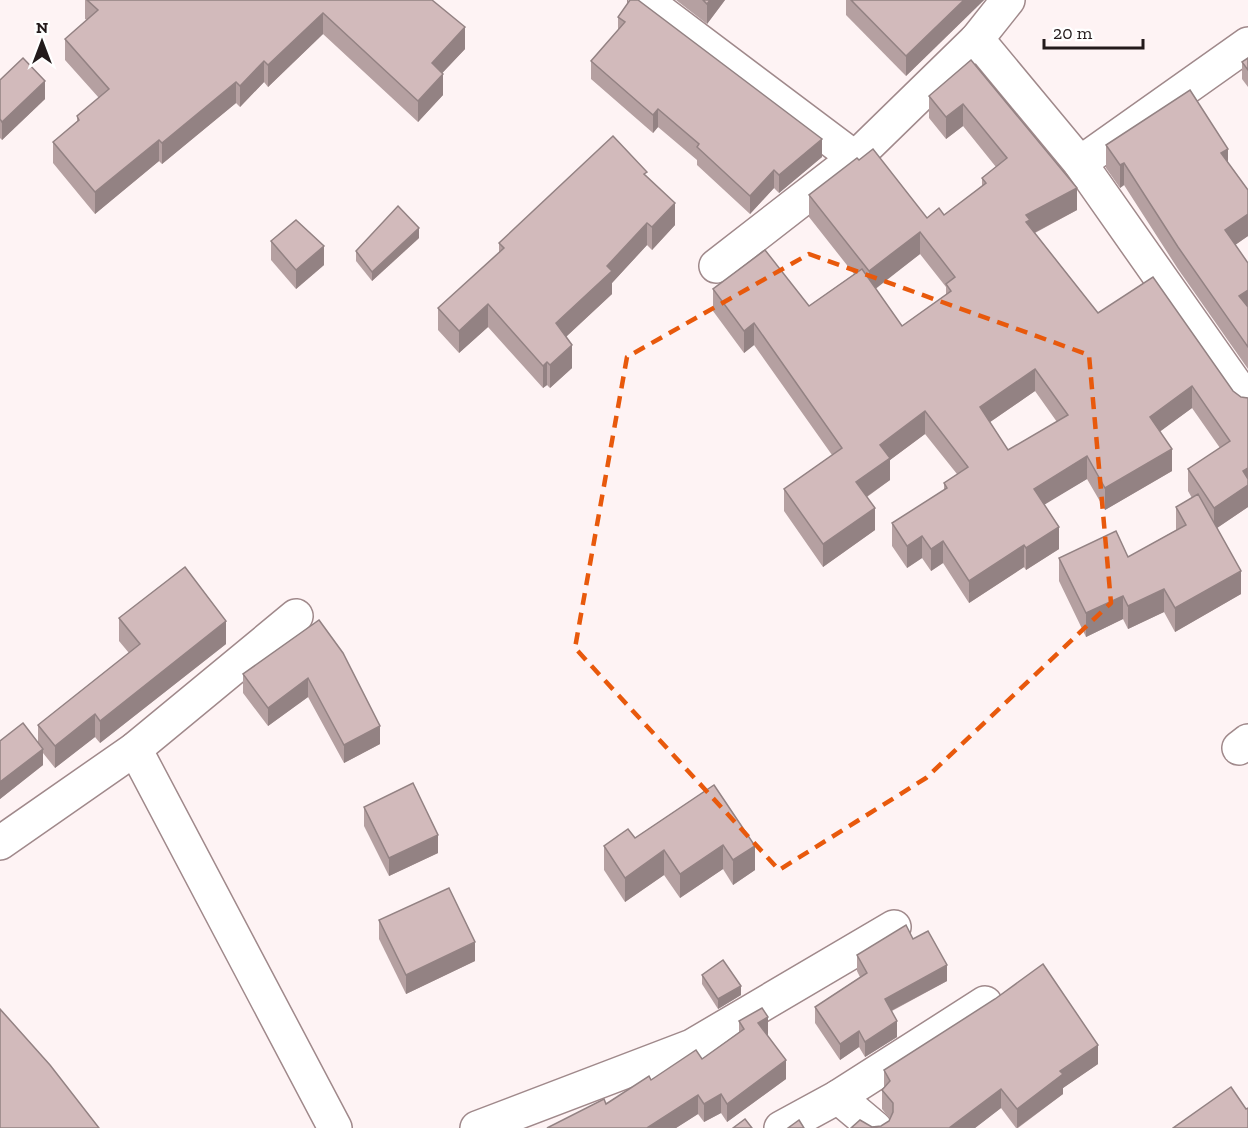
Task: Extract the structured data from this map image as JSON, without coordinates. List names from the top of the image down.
{
  "scale_bar": "20 m",
  "north": "top"
}
